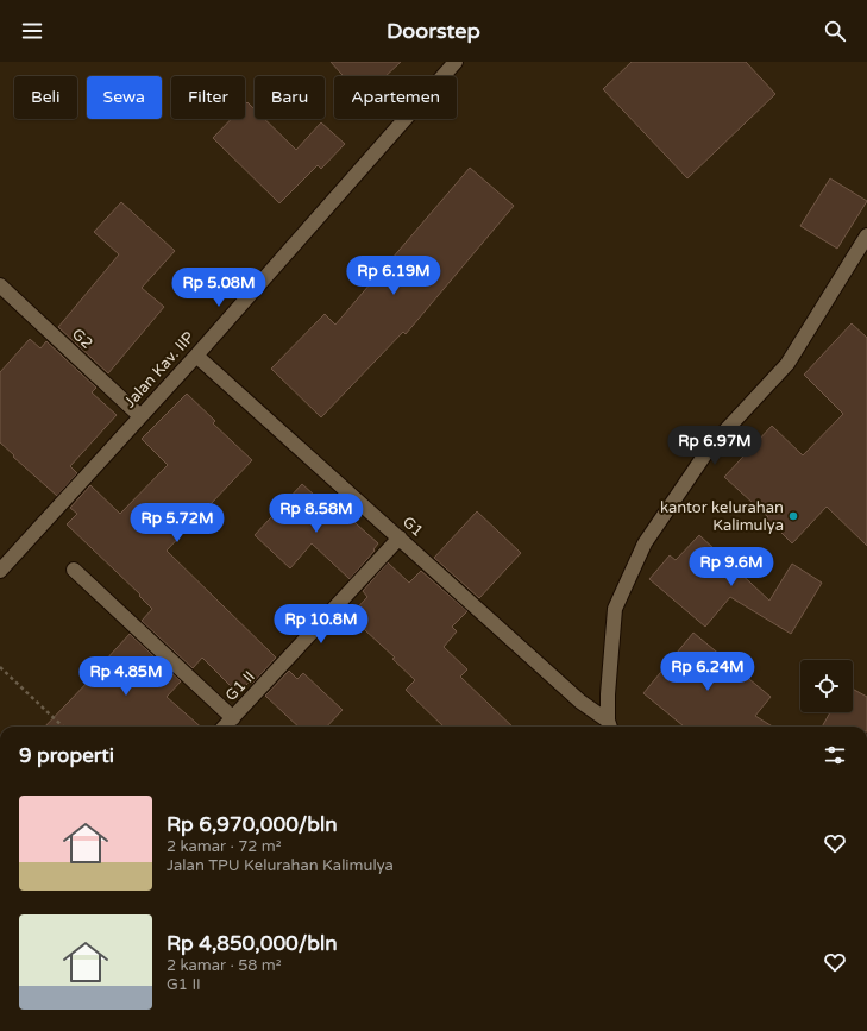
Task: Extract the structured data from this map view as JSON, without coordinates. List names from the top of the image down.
{
  "streets": {
    "street": [
      "G2",
      "Jalan Kav. IIP",
      "G1",
      "G1 II"
    ]
  },
  "crossings": [
    ["G2", "Jalan Kav. IIP"],
    ["Jalan Kav. IIP", "G1"],
    ["G1", "G1 II"]
  ],
  "places": ["kantor kelurahan Kalimulya"],
  "page": {
    "header": "Doorstep",
    "chip": [
      "Beli",
      "Sewa",
      "Filter",
      "Baru",
      "Apartemen"
    ],
    "price": [
      "Rp 6.19M",
      "Rp 5.08M",
      "Rp 6.97M",
      "Rp 8.58M",
      "Rp 5.72M",
      "Rp 9.6M",
      "Rp 10.8M",
      "Rp 6.24M",
      "Rp 4.85M"
    ],
    "heading": "9 properti",
    "list": [
      {
        "name": "Rp 6,970,000/bln",
        "note": "2 kamar · 72 m² · Jalan TPU Kelurahan Kalimulya"
      },
      {
        "name": "Rp 4,850,000/bln",
        "note": "2 kamar · 58 m² · G1 II"
      }
    ]
  }
}
